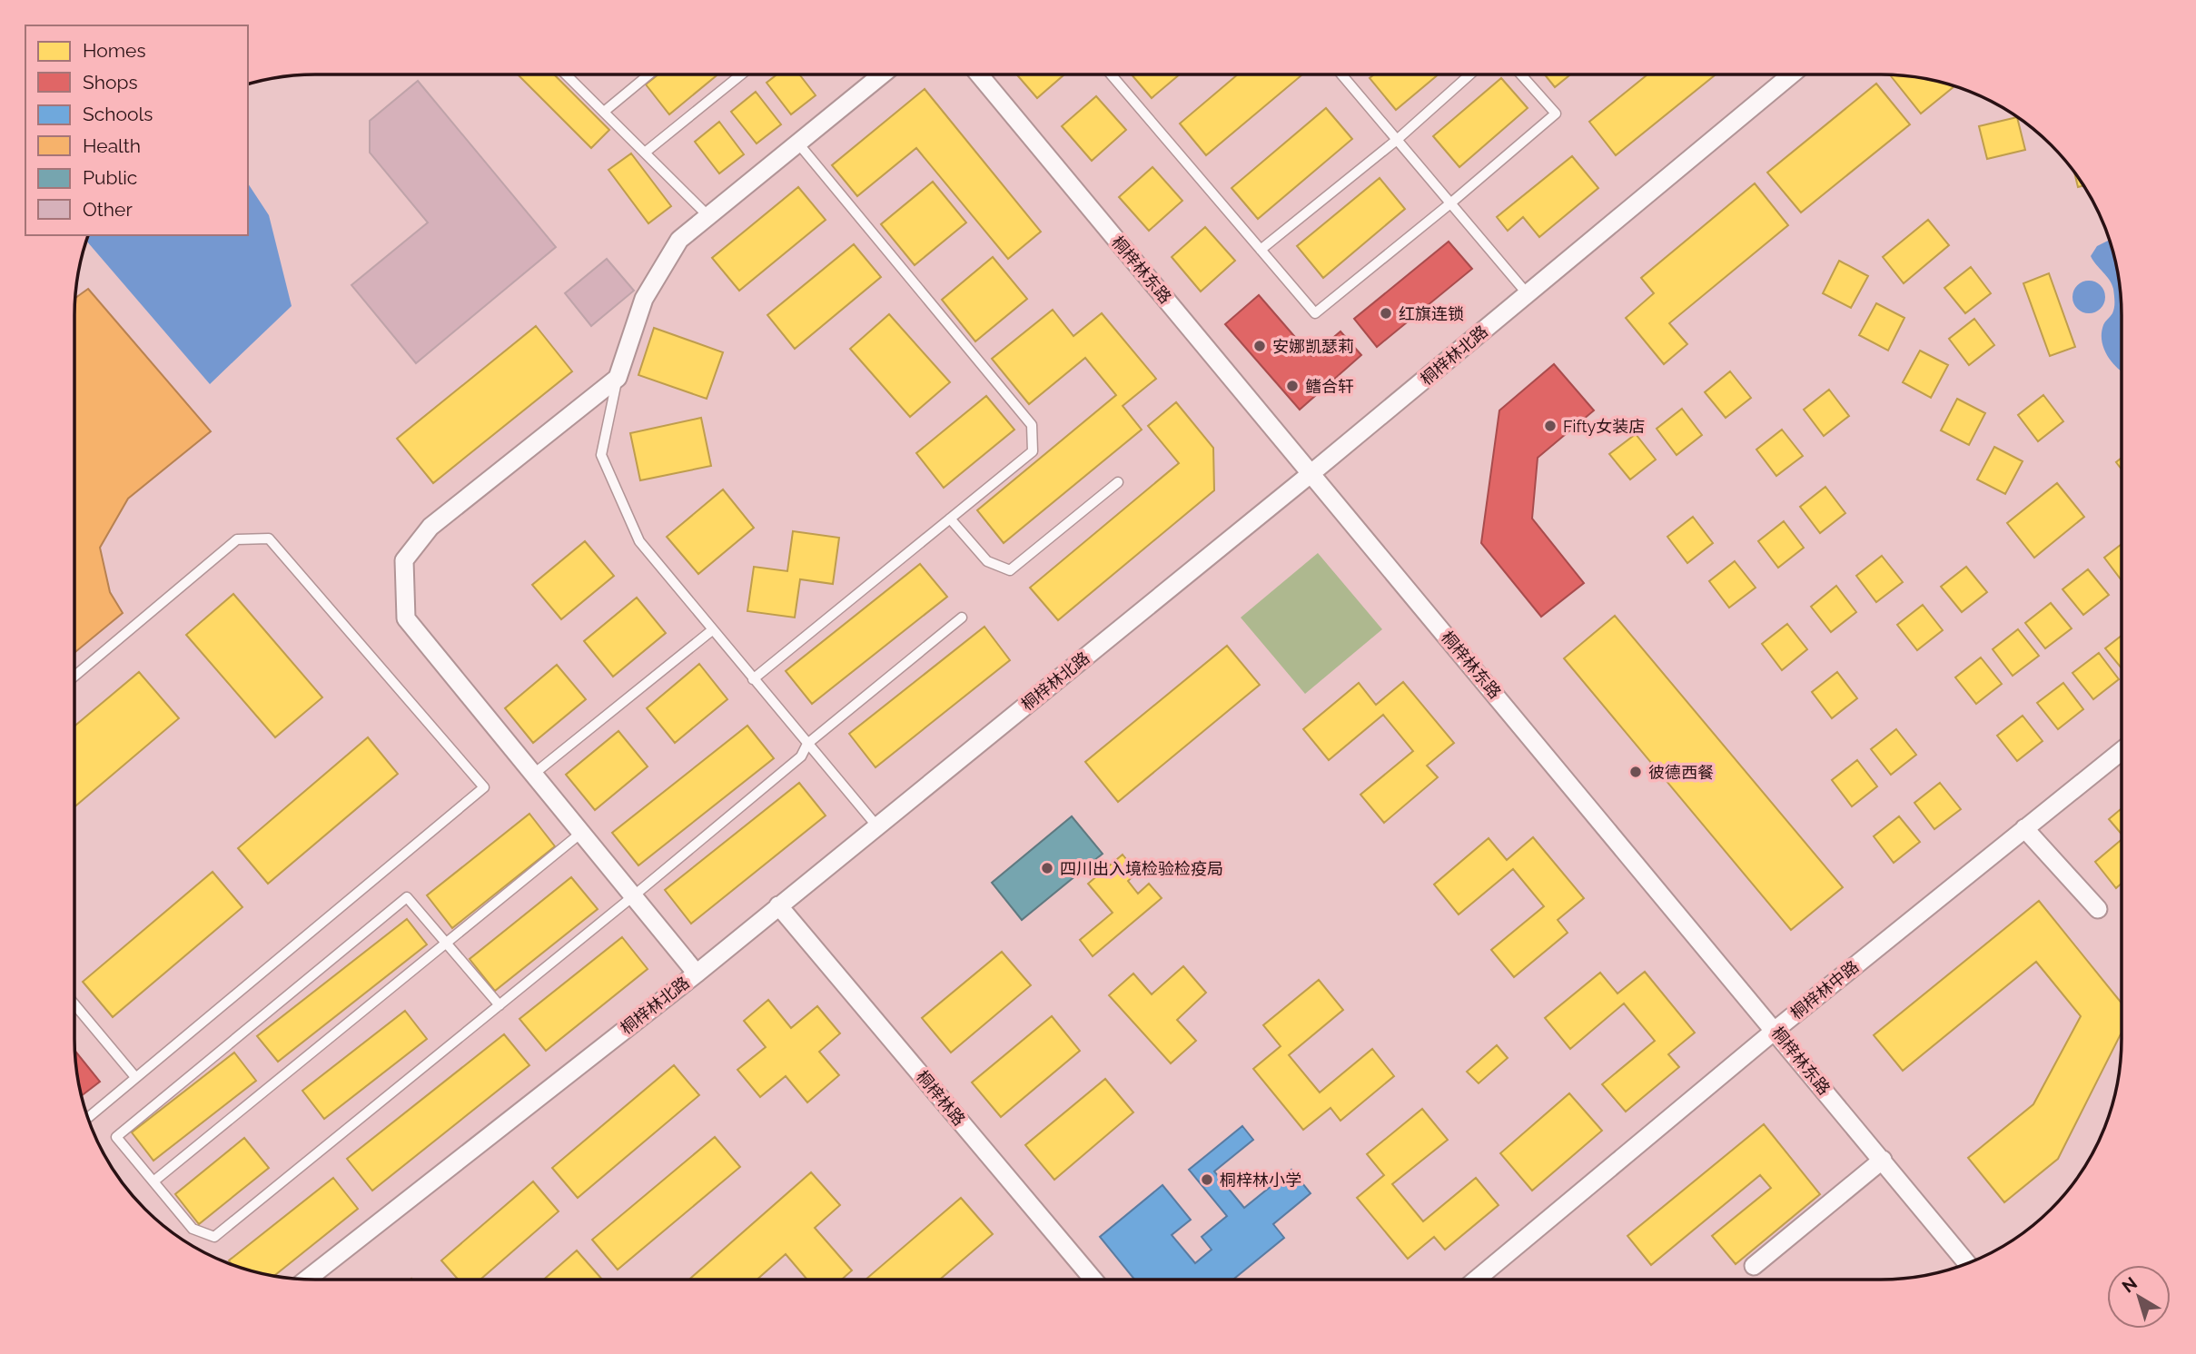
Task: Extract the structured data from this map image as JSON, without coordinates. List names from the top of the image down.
{
  "streets": {
    "street": [
      "桐梓林东路",
      "桐梓林北路",
      "桐梓林中路",
      "桐梓林路"
    ]
  },
  "crossings": [
    ["桐梓林东路", "桐梓林北路"],
    ["桐梓林东路", "桐梓林中路"],
    ["桐梓林北路", "桐梓林路"]
  ],
  "places": [
    "红旗连锁",
    "安娜凯瑟莉",
    "鳍合轩",
    "Fifty女装店",
    "彼德西餐",
    "四川出入境检验检疫局",
    "桐梓林小学"
  ],
  "legend": [
    "Homes",
    "Shops",
    "Schools",
    "Health",
    "Public",
    "Other"
  ],
  "north": "top left"
}
